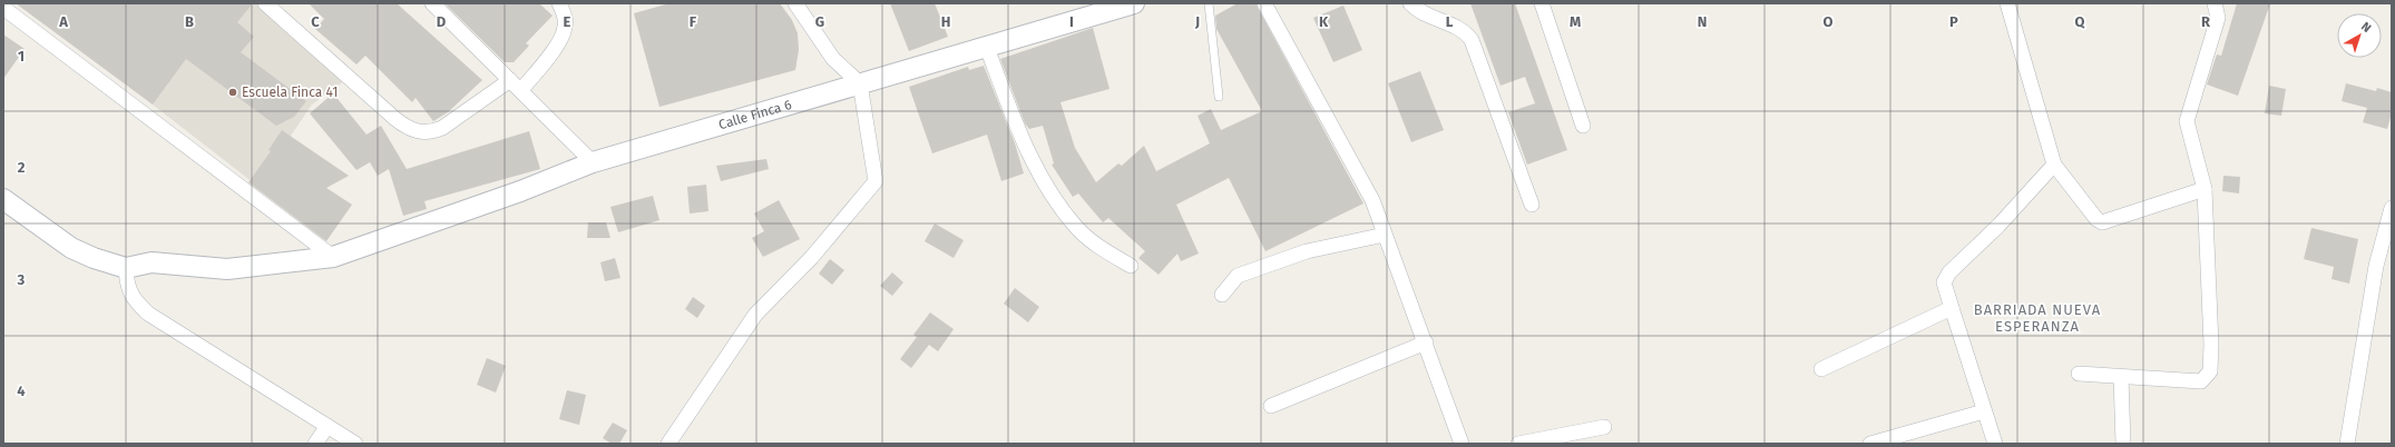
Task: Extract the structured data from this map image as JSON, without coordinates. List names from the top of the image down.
{
  "streets": {
    "street": ["Calle Finca 6"]
  },
  "districts": ["BARRIADA NUEVA ESPERANZA"],
  "places": ["Escuela Finca 41"],
  "north": "top right",
  "grid": {
    "columns": [
      "A",
      "B",
      "C",
      "D",
      "E",
      "F",
      "G",
      "H",
      "I",
      "J",
      "K",
      "L",
      "M",
      "N",
      "O",
      "P",
      "Q",
      "R"
    ],
    "rows": [
      "1",
      "2",
      "3",
      "4"
    ]
  }
}
